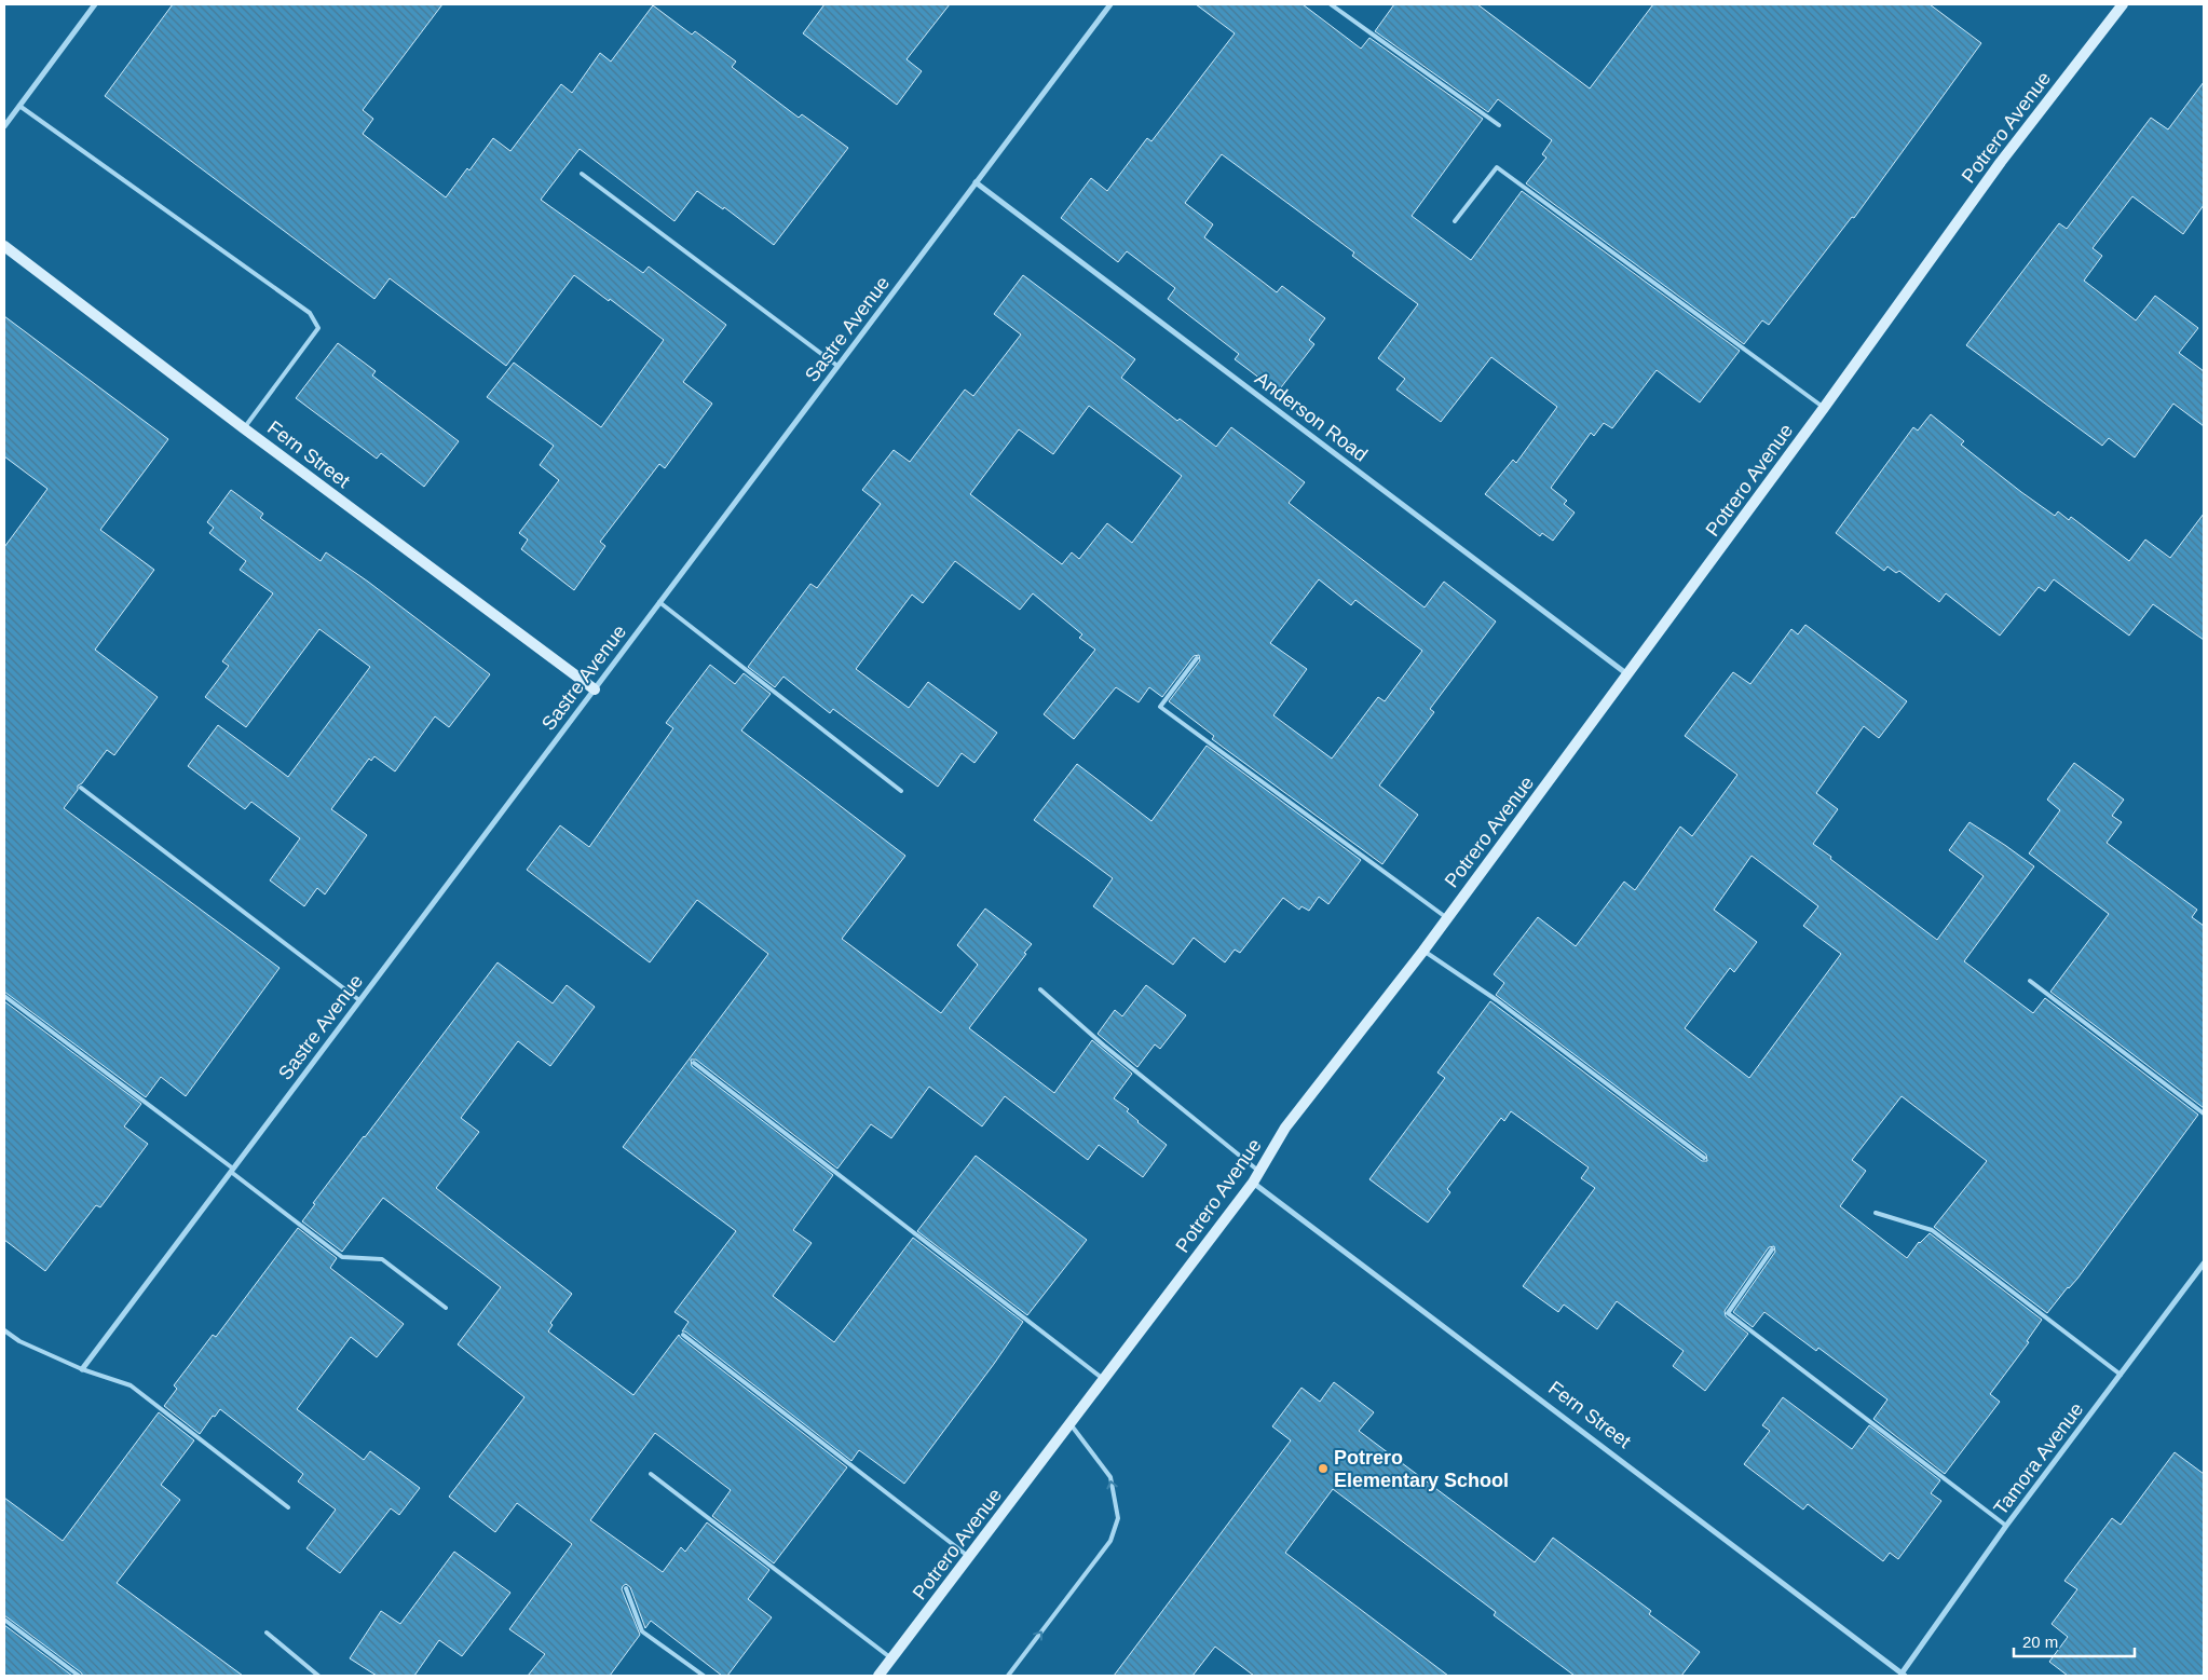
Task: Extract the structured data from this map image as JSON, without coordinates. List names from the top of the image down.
{
  "streets": {
    "street": [
      "Potrero Avenue",
      "Sastre Avenue",
      "Anderson Road",
      "Fern Street",
      "Tamora Avenue"
    ]
  },
  "crossings": [
    ["Potrero Avenue", "Anderson Road"],
    ["Potrero Avenue", "Fern Street"],
    ["Sastre Avenue", "Anderson Road"],
    ["Sastre Avenue", "Fern Street"],
    ["Fern Street", "Tamora Avenue"]
  ],
  "places": ["Potrero Elementary School"],
  "scale_bar": "20 m"
}
